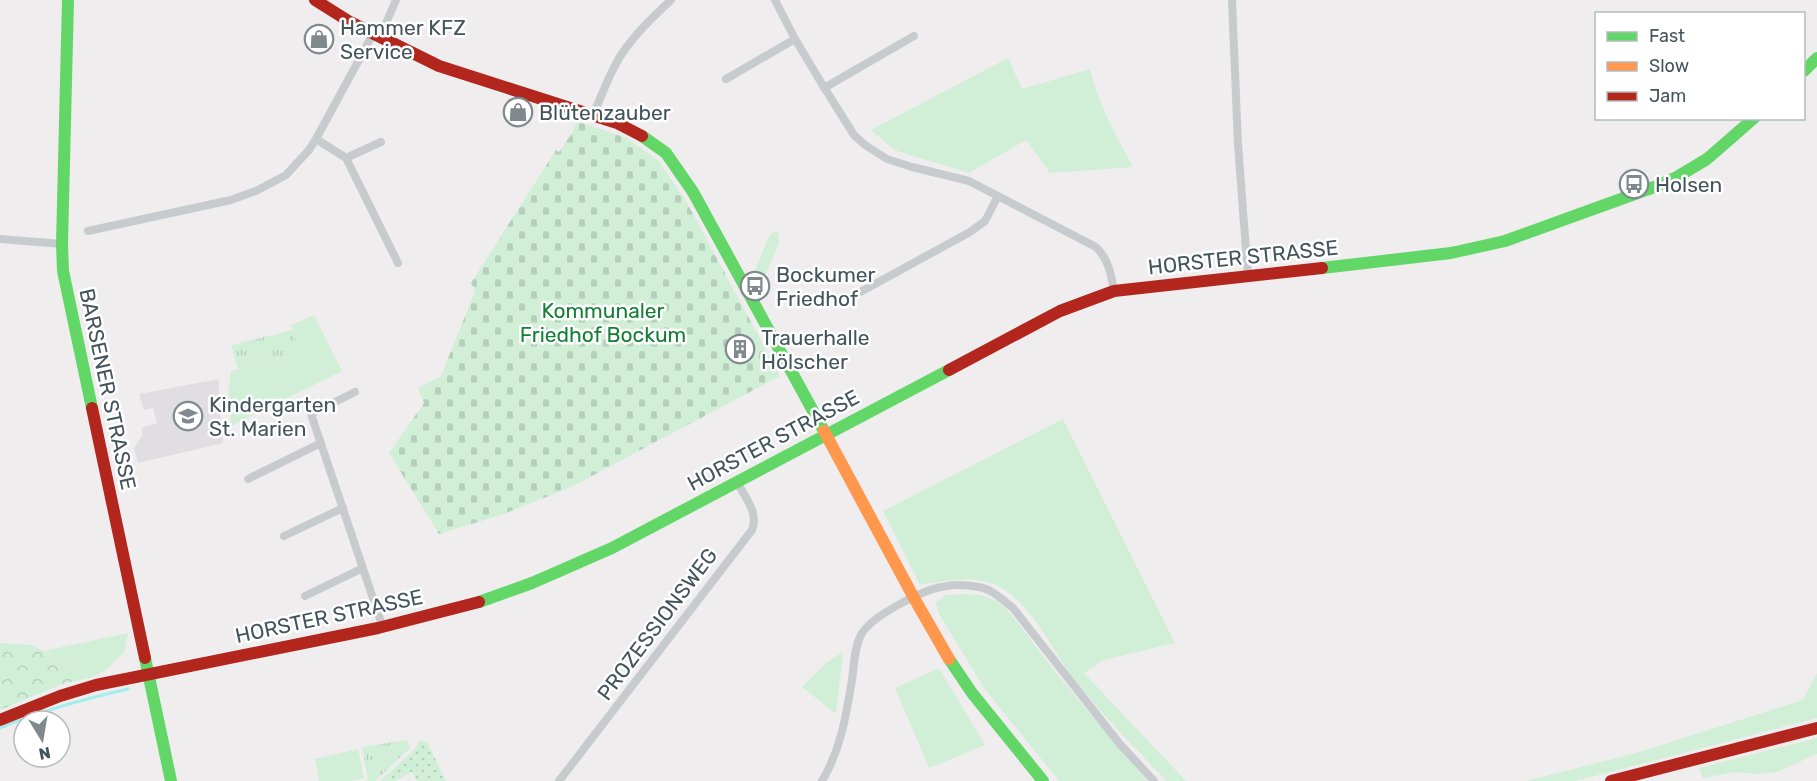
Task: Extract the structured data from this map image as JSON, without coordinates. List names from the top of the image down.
{
  "streets": {
    "street": ["HORSTER STRASSE", "BARSENER STRASSE", "PROZESSIONSWEG"]
  },
  "crossings": [
    ["HORSTER STRASSE", "BARSENER STRASSE"],
    ["HORSTER STRASSE", "PROZESSIONSWEG"]
  ],
  "parks": ["Kommunaler Friedhof Bockum"],
  "places": {
    "shop": ["Hammer KFZ Service", "Blütenzauber"],
    "bus stop": ["Holsen", "Bockumer Friedhof"],
    "building": ["Trauerhalle Hölscher"],
    "school or university": ["Kindergarten St. Marien"]
  },
  "legend": ["Fast", "Slow", "Jam"],
  "north": "bottom"
}
